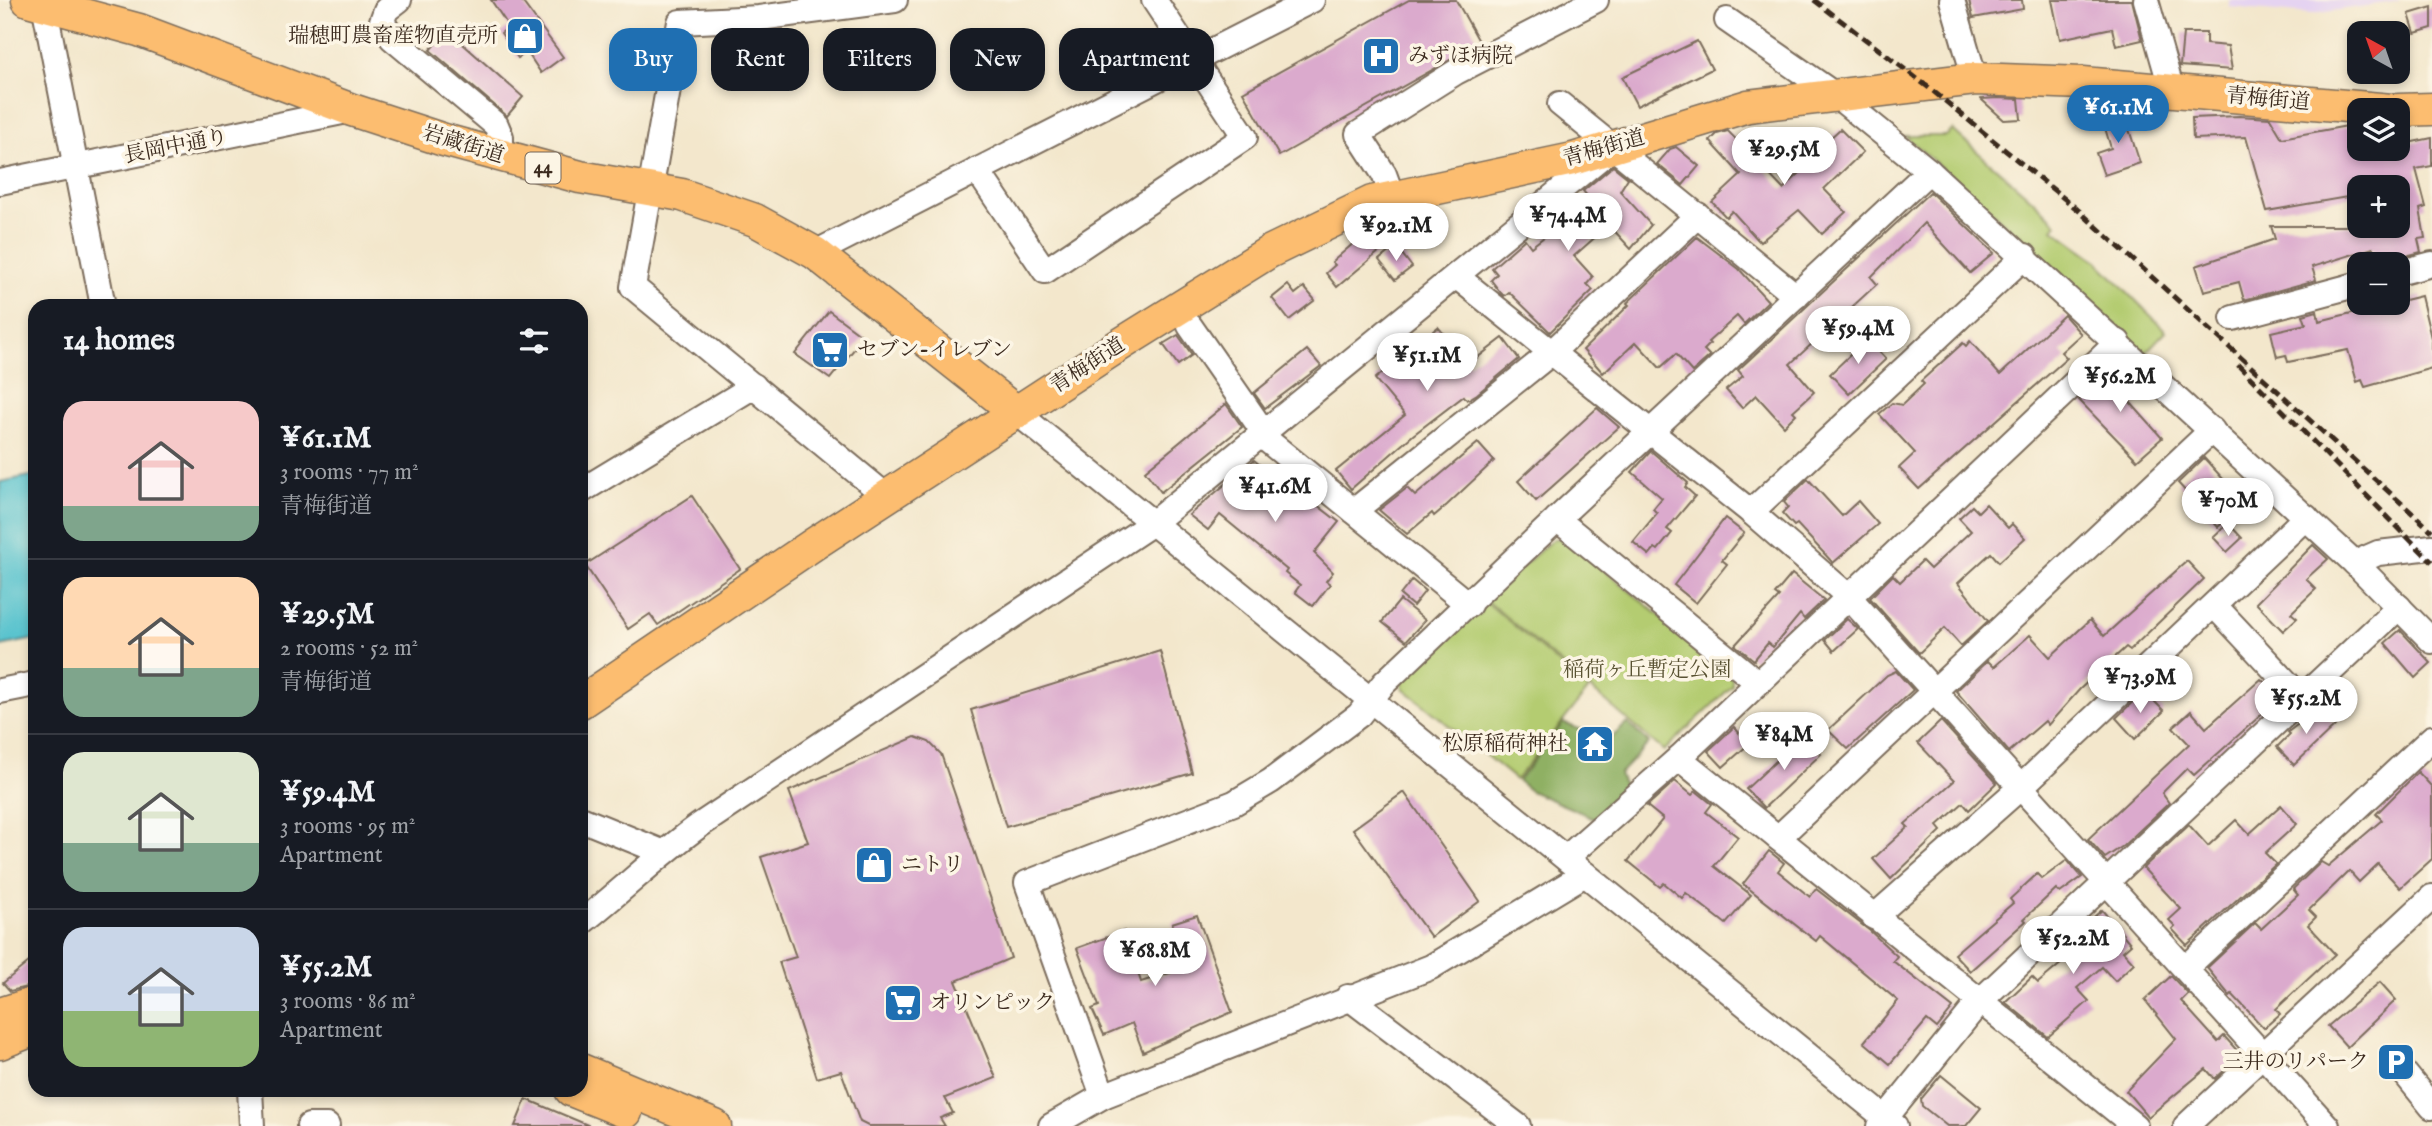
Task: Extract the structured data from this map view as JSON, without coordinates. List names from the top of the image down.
{
  "streets": {
    "main road": ["青梅街道", "岩蔵街道", "44"],
    "street": ["長岡中通り"]
  },
  "crossings": [
    ["青梅街道", "岩蔵街道"],
    ["岩蔵街道", "長岡中通り"]
  ],
  "parks": ["稲荷ヶ丘暫定公園"],
  "places": {
    "shop": ["瑞穂町農畜産物直売所", "ニトリ"],
    "hospital": ["みずほ病院"],
    "supermarket": ["セブン-イレブン", "オリンピック"],
    "temple": ["松原稲荷神社"],
    "parking": ["三井のリパーク"]
  },
  "north": "top left",
  "page": {
    "map_buttons": ["+", "−"],
    "chip": [
      "Buy",
      "Rent",
      "Filters",
      "New",
      "Apartment"
    ],
    "price": [
      "¥61.1M",
      "¥29.5M",
      "¥74.4M",
      "¥92.1M",
      "¥59.4M",
      "¥51.1M",
      "¥56.2M",
      "¥41.6M",
      "¥70M",
      "¥73.9M",
      "¥55.2M",
      "¥84M",
      "¥52.2M",
      "¥68.8M"
    ],
    "heading": "14 homes",
    "list": [
      {
        "name": "¥61.1M",
        "note": "3 rooms · 77 m² · 青梅街道"
      },
      {
        "name": "¥29.5M",
        "note": "2 rooms · 52 m² · 青梅街道"
      },
      {
        "name": "¥59.4M",
        "note": "3 rooms · 95 m² · Apartment"
      },
      {
        "name": "¥55.2M",
        "note": "3 rooms · 86 m² · Apartment"
      }
    ]
  }
}
